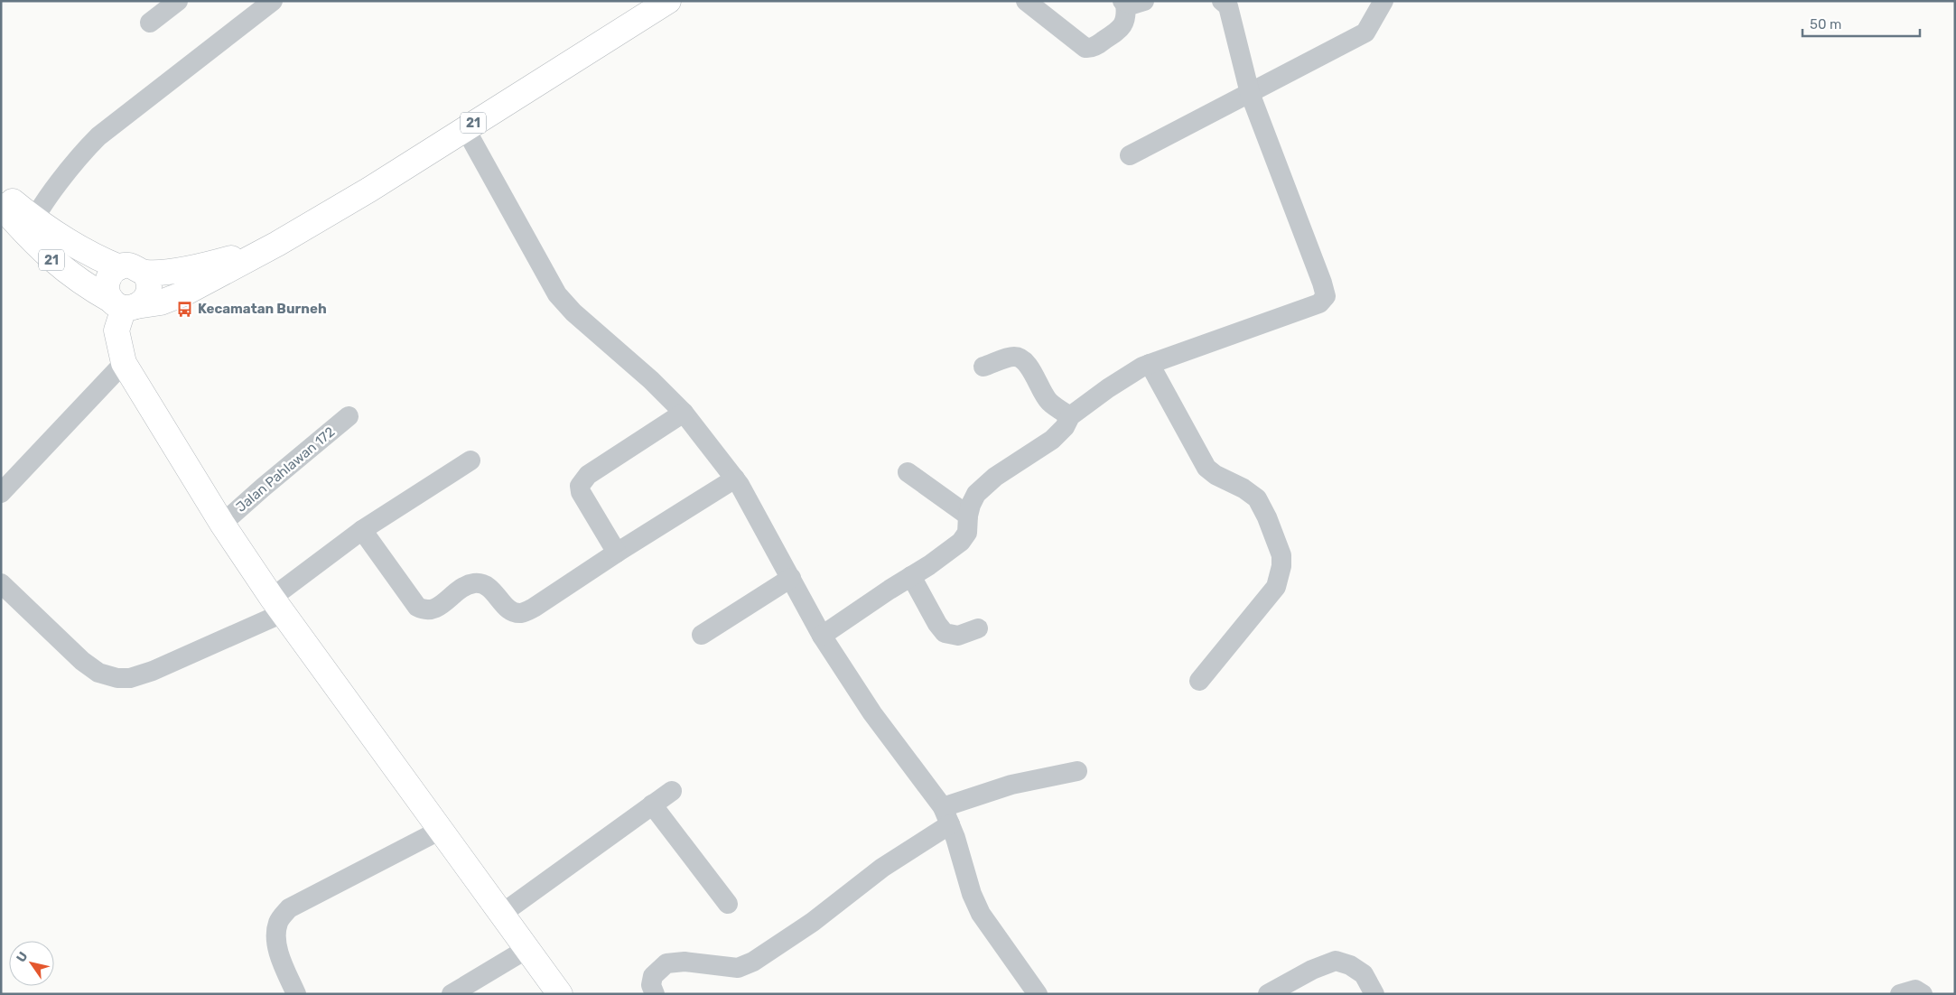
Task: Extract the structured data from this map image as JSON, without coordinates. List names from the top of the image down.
{
  "streets": {
    "main road": ["21"],
    "street": ["Jalan Pahlawan 172"]
  },
  "places": {
    "bus stop": ["Kecamatan Burneh"]
  },
  "scale_bar": "50 m",
  "north": "top left"
}
